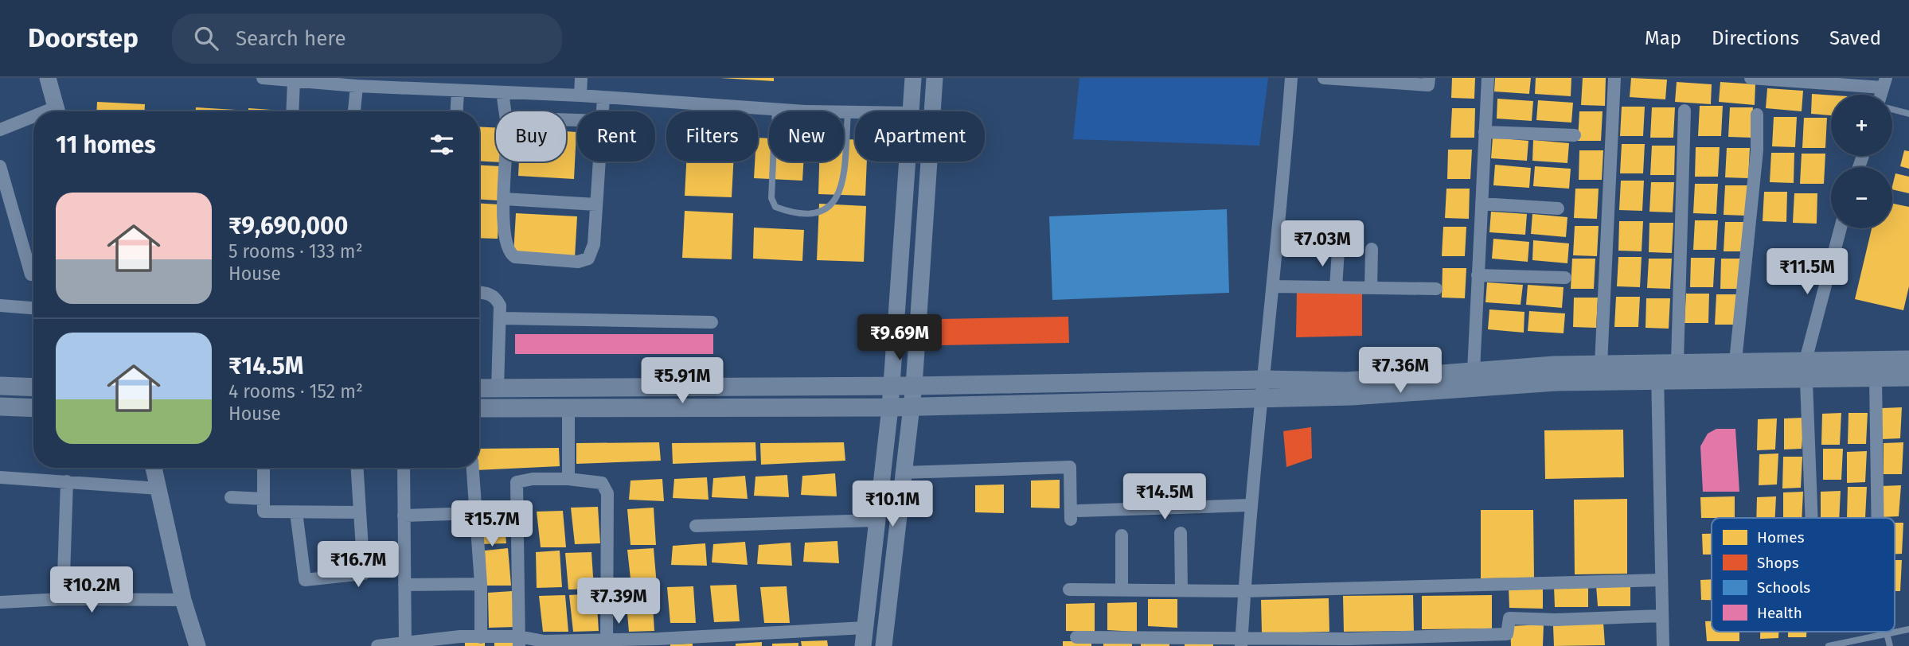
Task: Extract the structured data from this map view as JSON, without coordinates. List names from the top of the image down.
{
  "legend": [
    "Homes",
    "Shops",
    "Schools",
    "Health"
  ],
  "page": {
    "header": "Doorstep",
    "search": "Search here",
    "nav": ["Map", "Directions", "Saved"],
    "map_buttons": ["+", "−"],
    "chip": [
      "Buy",
      "Rent",
      "Filters",
      "New",
      "Apartment"
    ],
    "heading": "11 homes",
    "list": [
      {
        "name": "₹9,690,000",
        "note": "5 rooms · 133 m² · House"
      },
      {
        "name": "₹14.5M",
        "note": "4 rooms · 152 m² · House"
      }
    ],
    "price": [
      "₹7.03M",
      "₹11.5M",
      "₹9.69M",
      "₹7.36M",
      "₹5.91M",
      "₹14.5M",
      "₹10.1M",
      "₹15.7M",
      "₹16.7M",
      "₹10.2M",
      "₹7.39M"
    ]
  }
}
